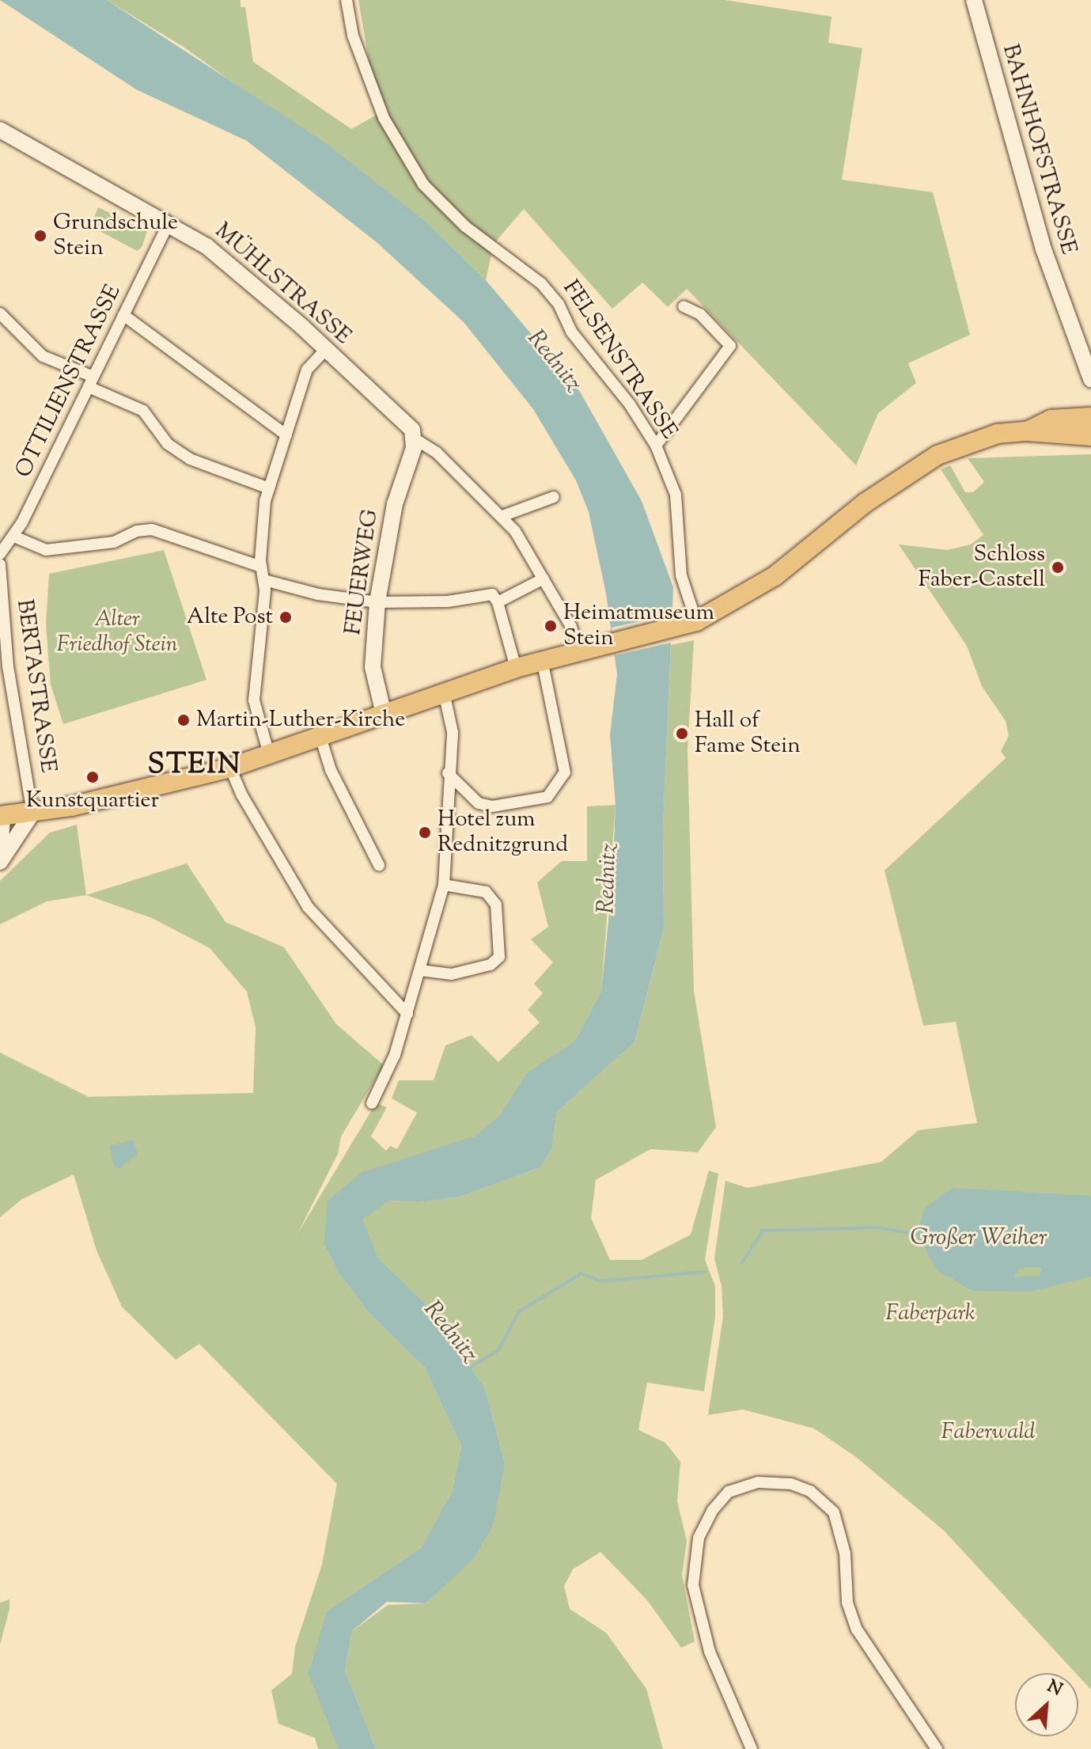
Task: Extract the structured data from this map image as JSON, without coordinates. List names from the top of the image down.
{
  "streets": {
    "street": [
      "BAHNHOFSTRASSE",
      "MÜHLSTRASSE",
      "FELSENSTRASSE",
      "OTTILIENSTRASSE",
      "FEUERWEG",
      "BERTASTRASSE"
    ]
  },
  "crossings": [
    ["MÜHLSTRASSE", "OTTILIENSTRASSE"],
    ["MÜHLSTRASSE", "FEUERWEG"]
  ],
  "districts": ["STEIN"],
  "water": ["Rednitz", "Großer Weiher"],
  "parks": ["Alter Friedhof Stein", "Faberpark", "Faberwald"],
  "places": [
    "Grundschule Stein",
    "Schloss Faber-Castell",
    "Alte Post",
    "Heimatmuseum Stein",
    "Martin-Luther-Kirche",
    "Hall of Fame Stein",
    "Kunstquartier",
    "Hotel zum Rednitzgrund"
  ],
  "north": "top right"
}
